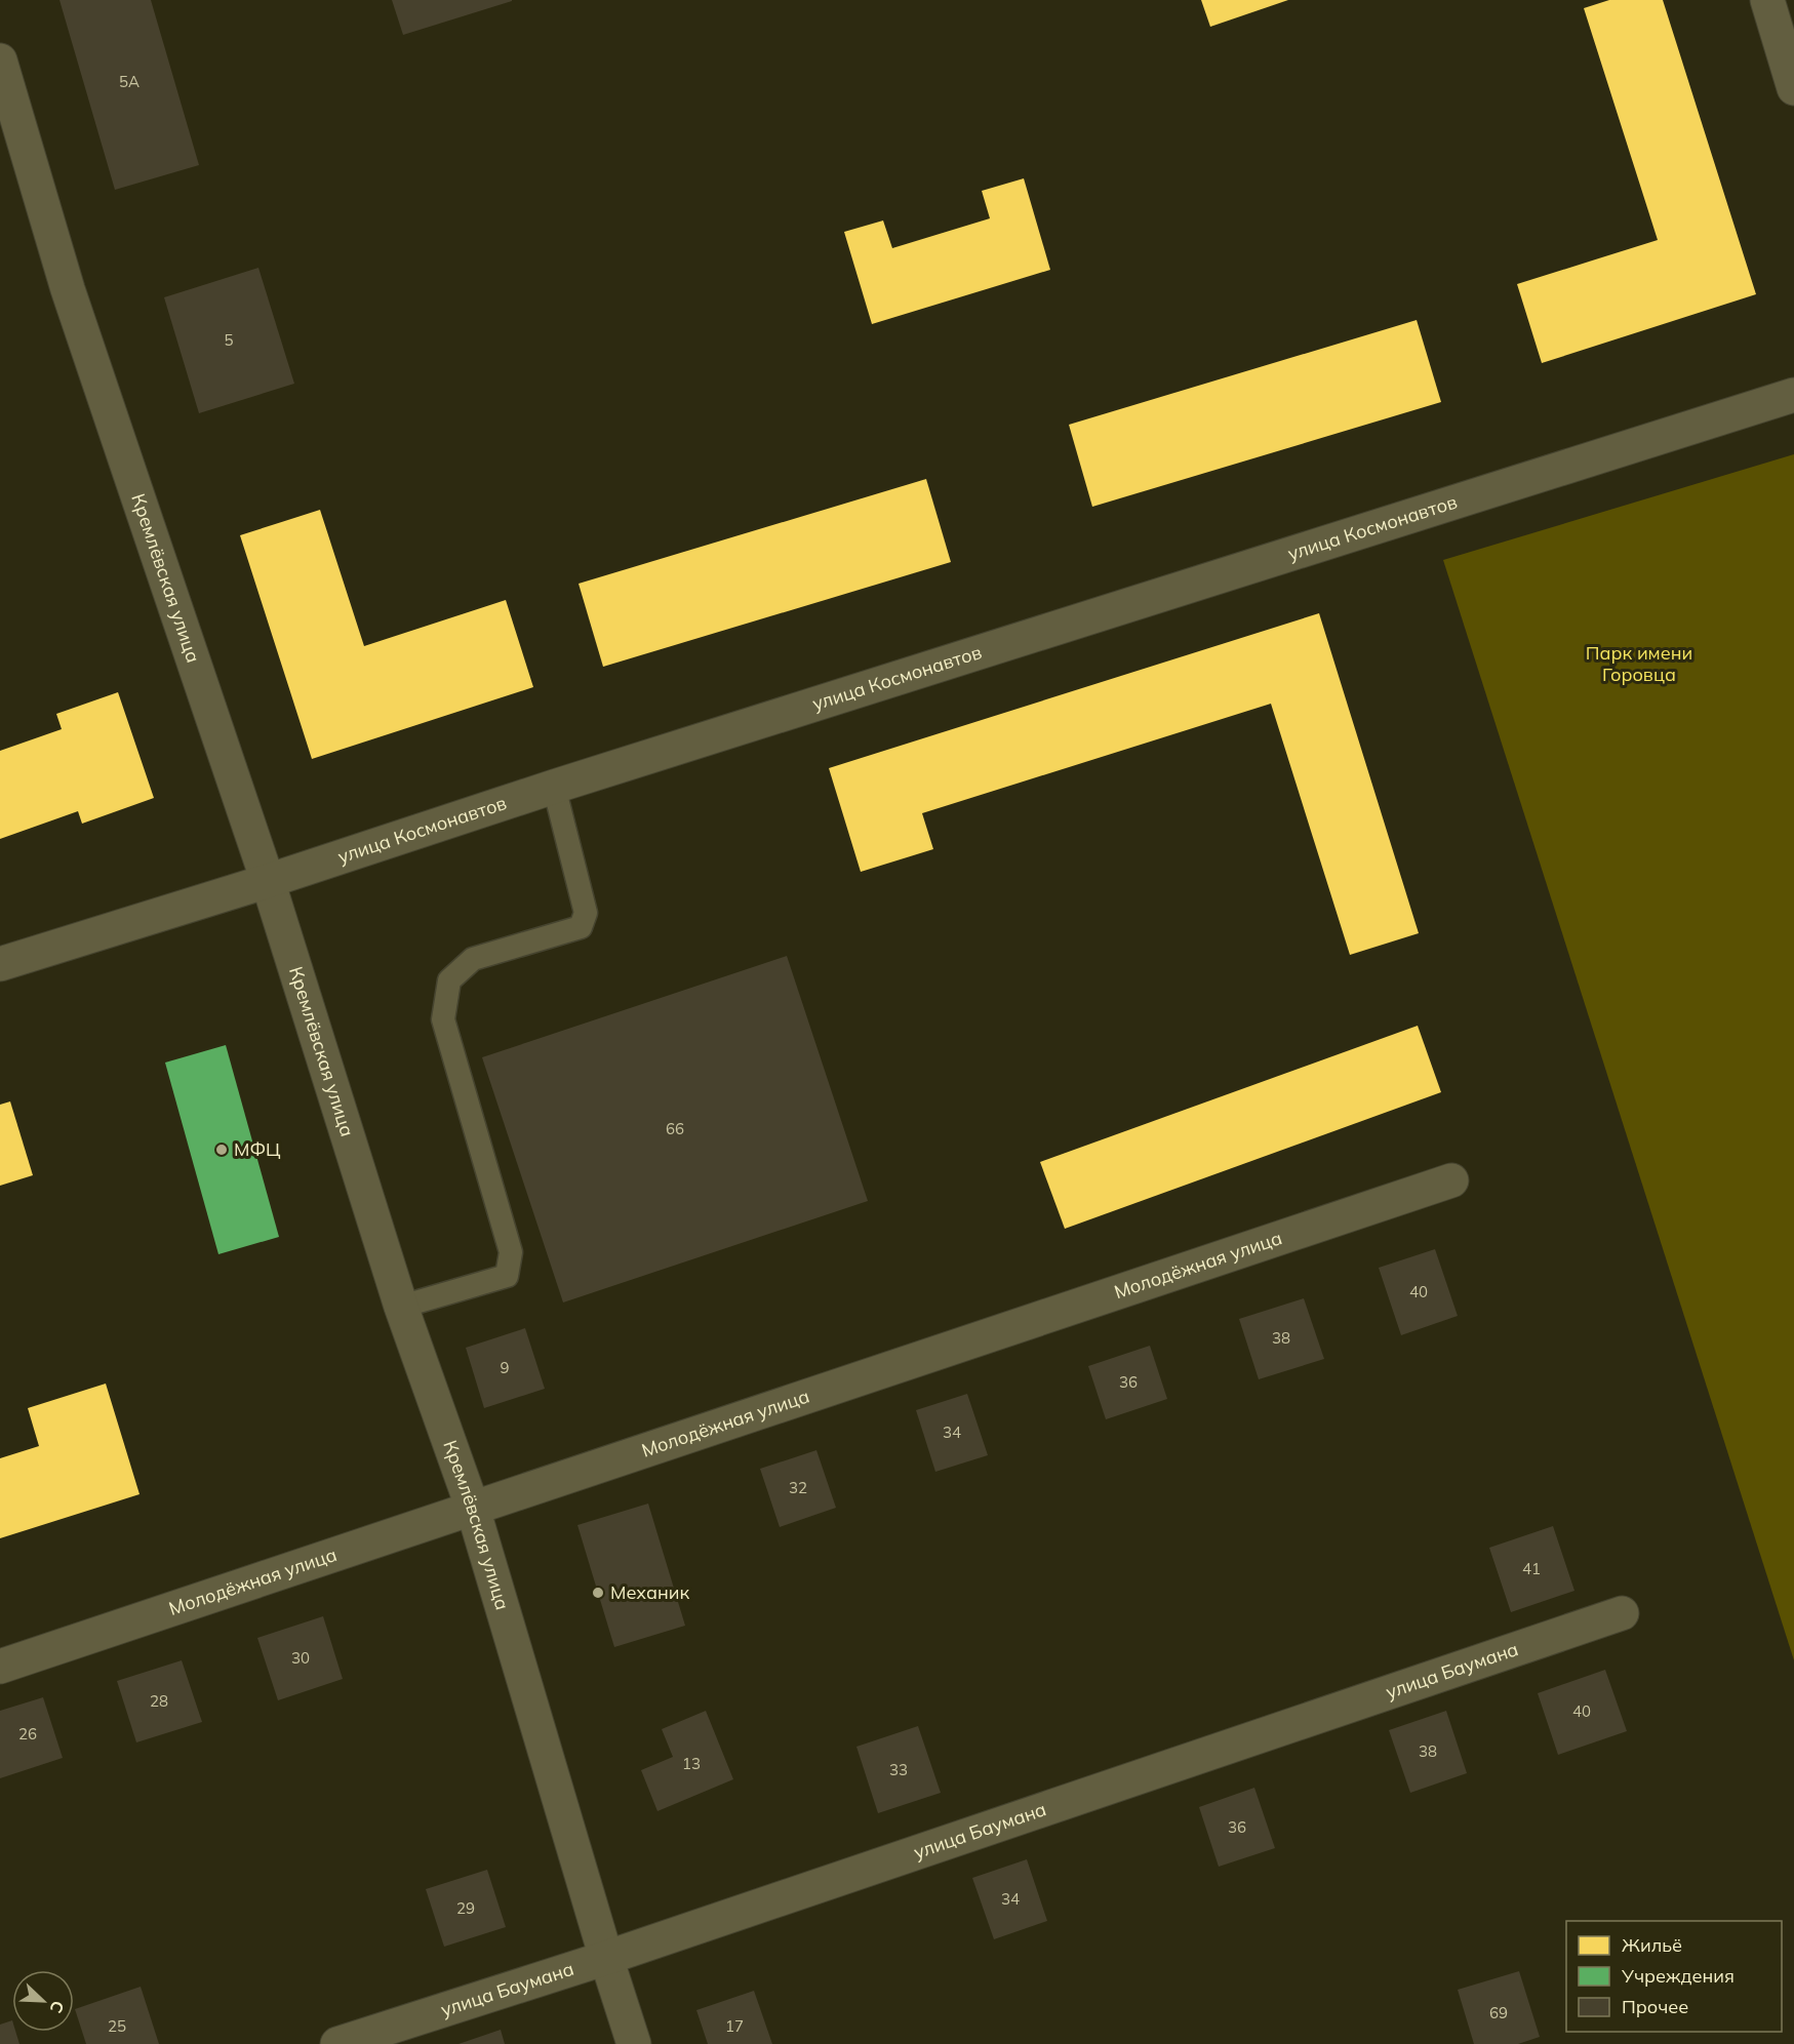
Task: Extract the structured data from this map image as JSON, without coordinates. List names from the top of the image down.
{
  "streets": {
    "street": [
      "улица Космонавтов",
      "Кремлёвская улица",
      "Молодёжная улица",
      "улица Баумана"
    ]
  },
  "crossings": [
    ["улица Космонавтов", "Кремлёвская улица"],
    ["Кремлёвская улица", "Молодёжная улица"],
    ["Кремлёвская улица", "улица Баумана"]
  ],
  "parks": ["Парк имени Горовца"],
  "places": ["МФЦ", "Механик"],
  "house_numbers": [
    "5А",
    "5",
    "66",
    "40",
    "38",
    "9",
    "36",
    "34",
    "32",
    "41",
    "30",
    "28",
    "40",
    "26",
    "38",
    "13",
    "33",
    "36",
    "34",
    "29",
    "69",
    "25",
    "17"
  ],
  "legend": ["Жильё", "Учреждения", "Прочее"],
  "north": "bottom right"
}
